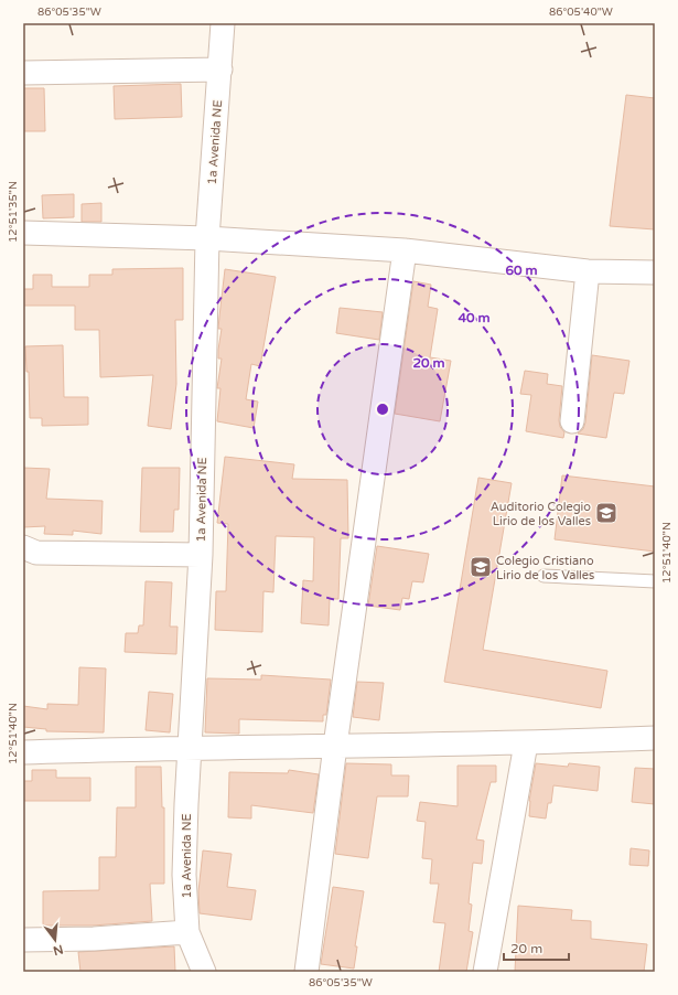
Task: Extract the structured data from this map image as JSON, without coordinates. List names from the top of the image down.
{
  "streets": {
    "street": ["1a Avenida NE"]
  },
  "places": {
    "school or university": ["Auditorio Colegio Lirio de los Valles", "Colegio Cristiano Lirio de los Valles"]
  },
  "scale_bar": "20 m",
  "north": "bottom",
  "coordinates": [
    "86°05'35\"W",
    "86°05'40\"W",
    "12°51'35\"N",
    "12°51'40\"N"
  ],
  "rings": ["60 m", "40 m", "20 m"]
}
